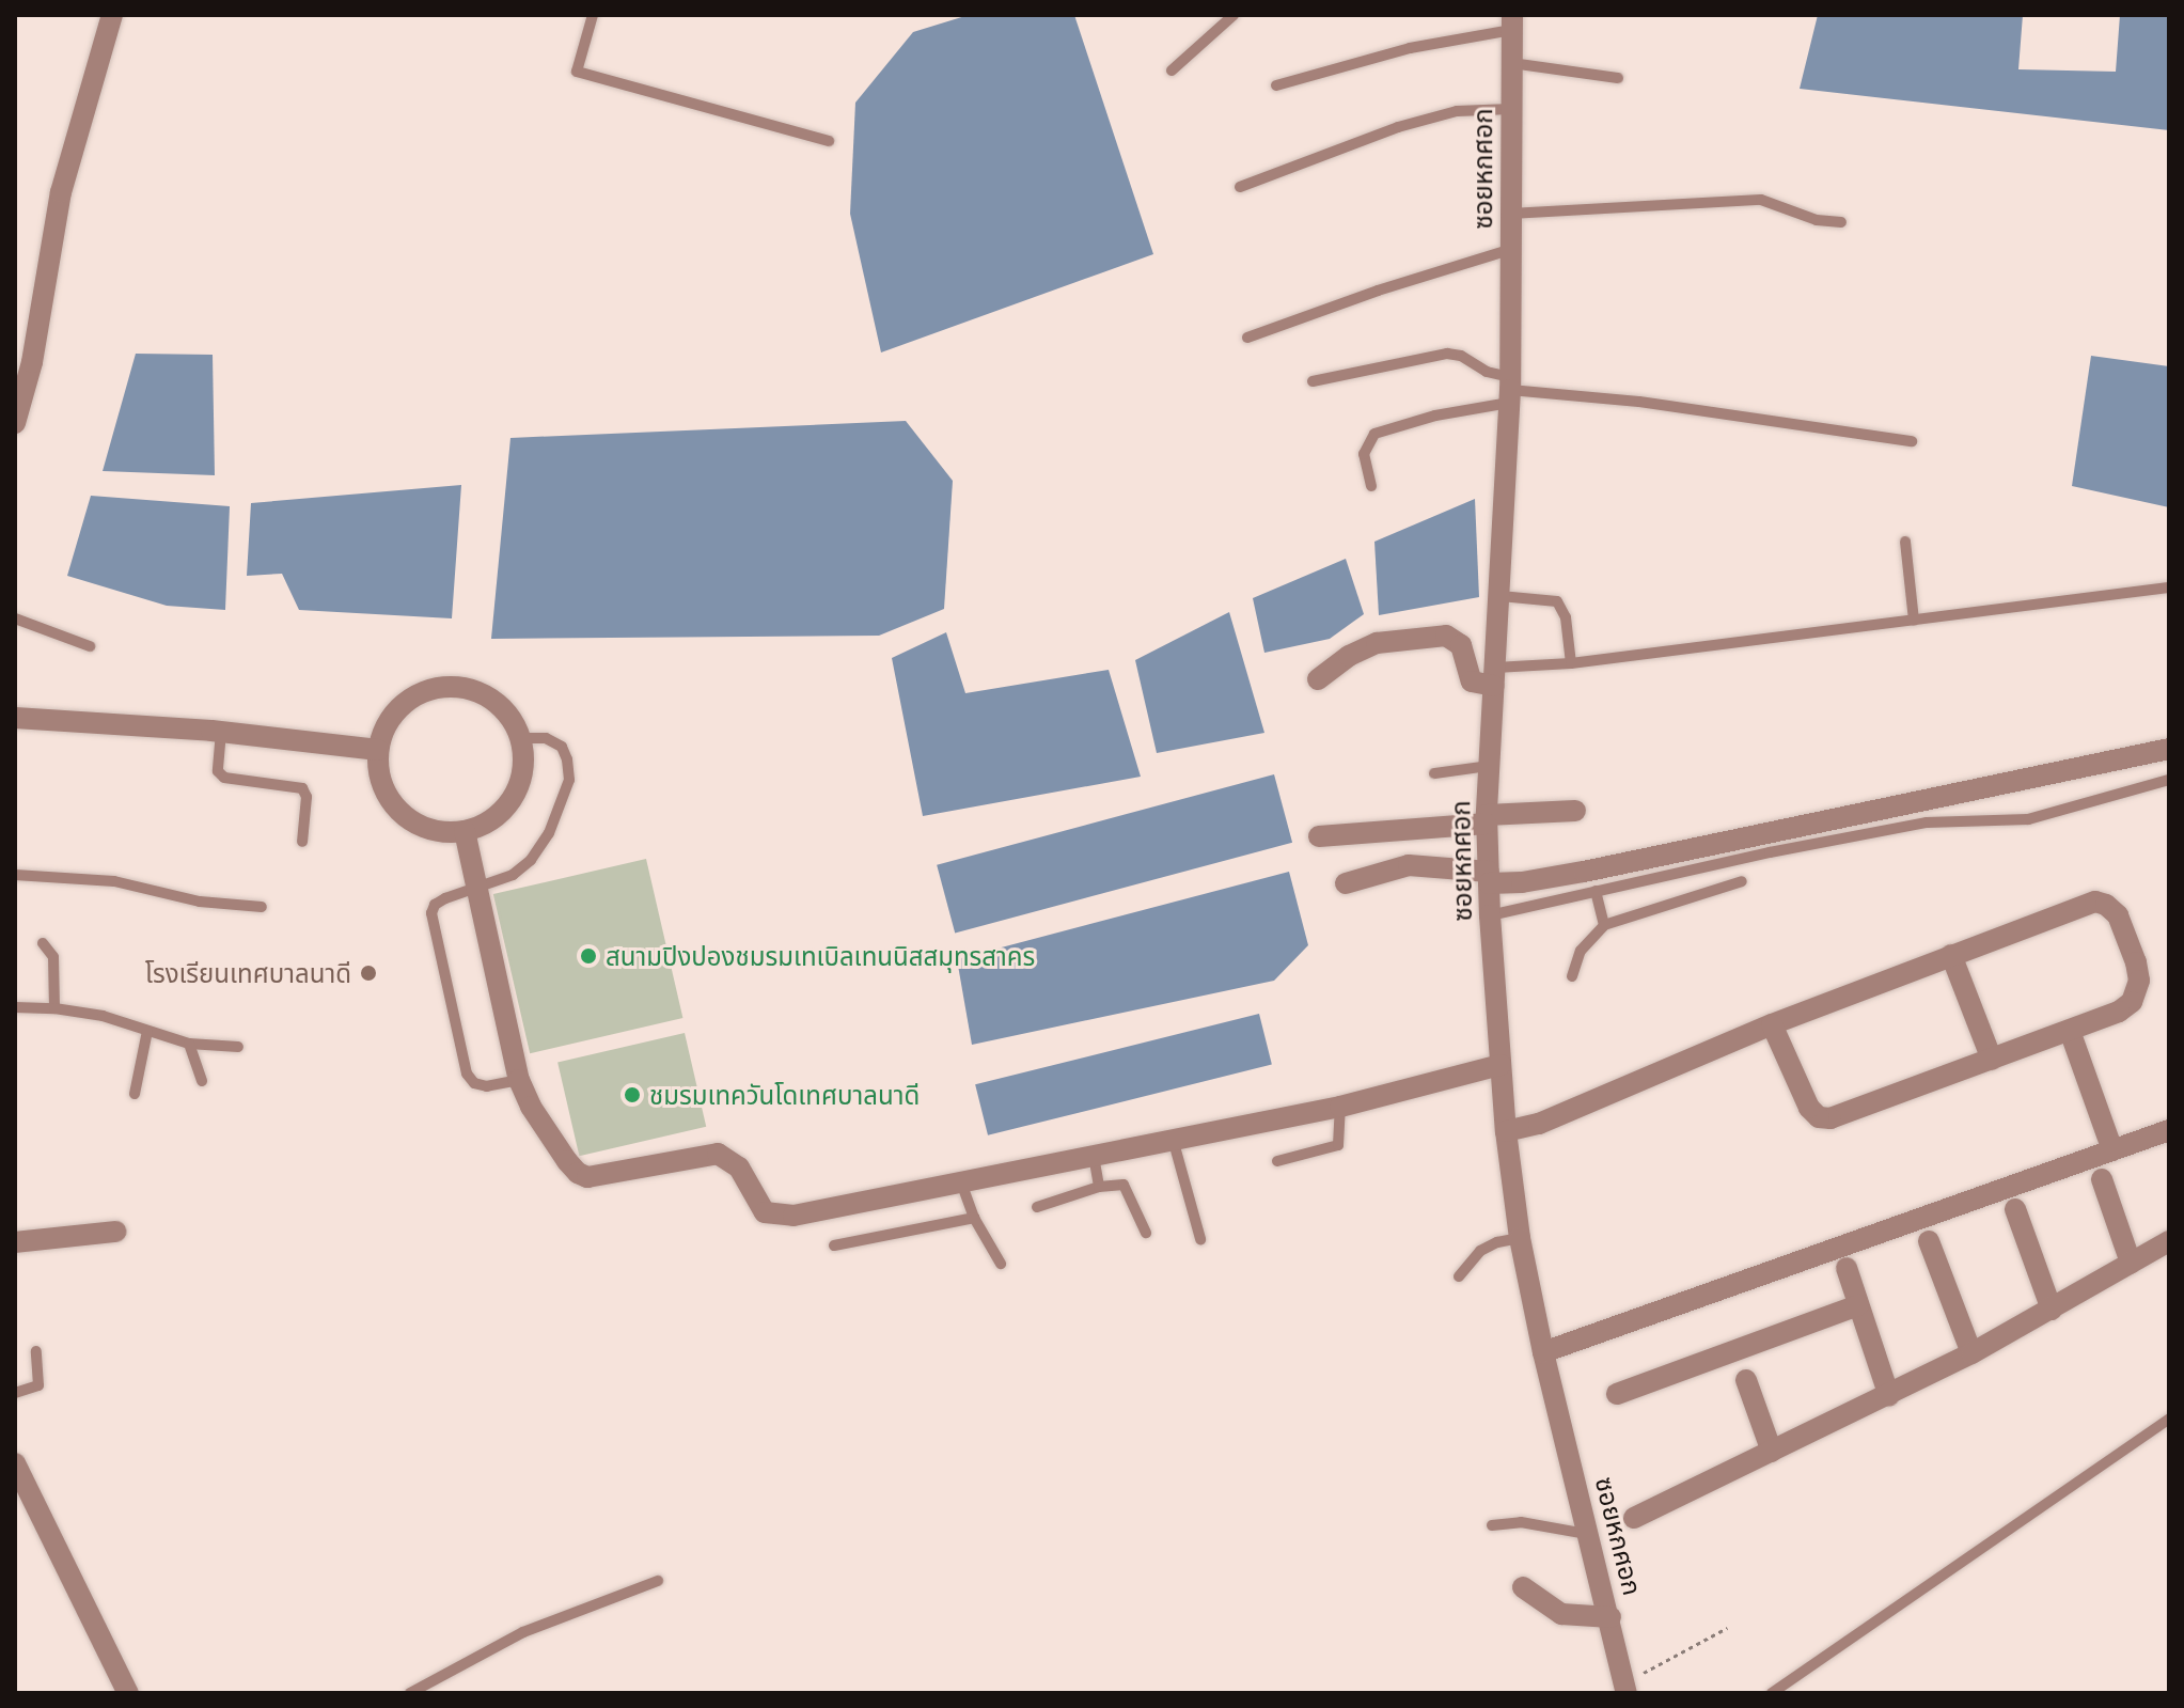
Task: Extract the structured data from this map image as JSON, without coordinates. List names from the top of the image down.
{
  "streets": {
    "street": ["ซอยหกศอก"]
  },
  "places": ["สนามปิงปองชมรมเทเบิลเทนนิสสมุทรสาคร", "โรงเรียนเทศบาลนาดี", "ชมรมเทควันโดเทศบาลนาดี"]
}
